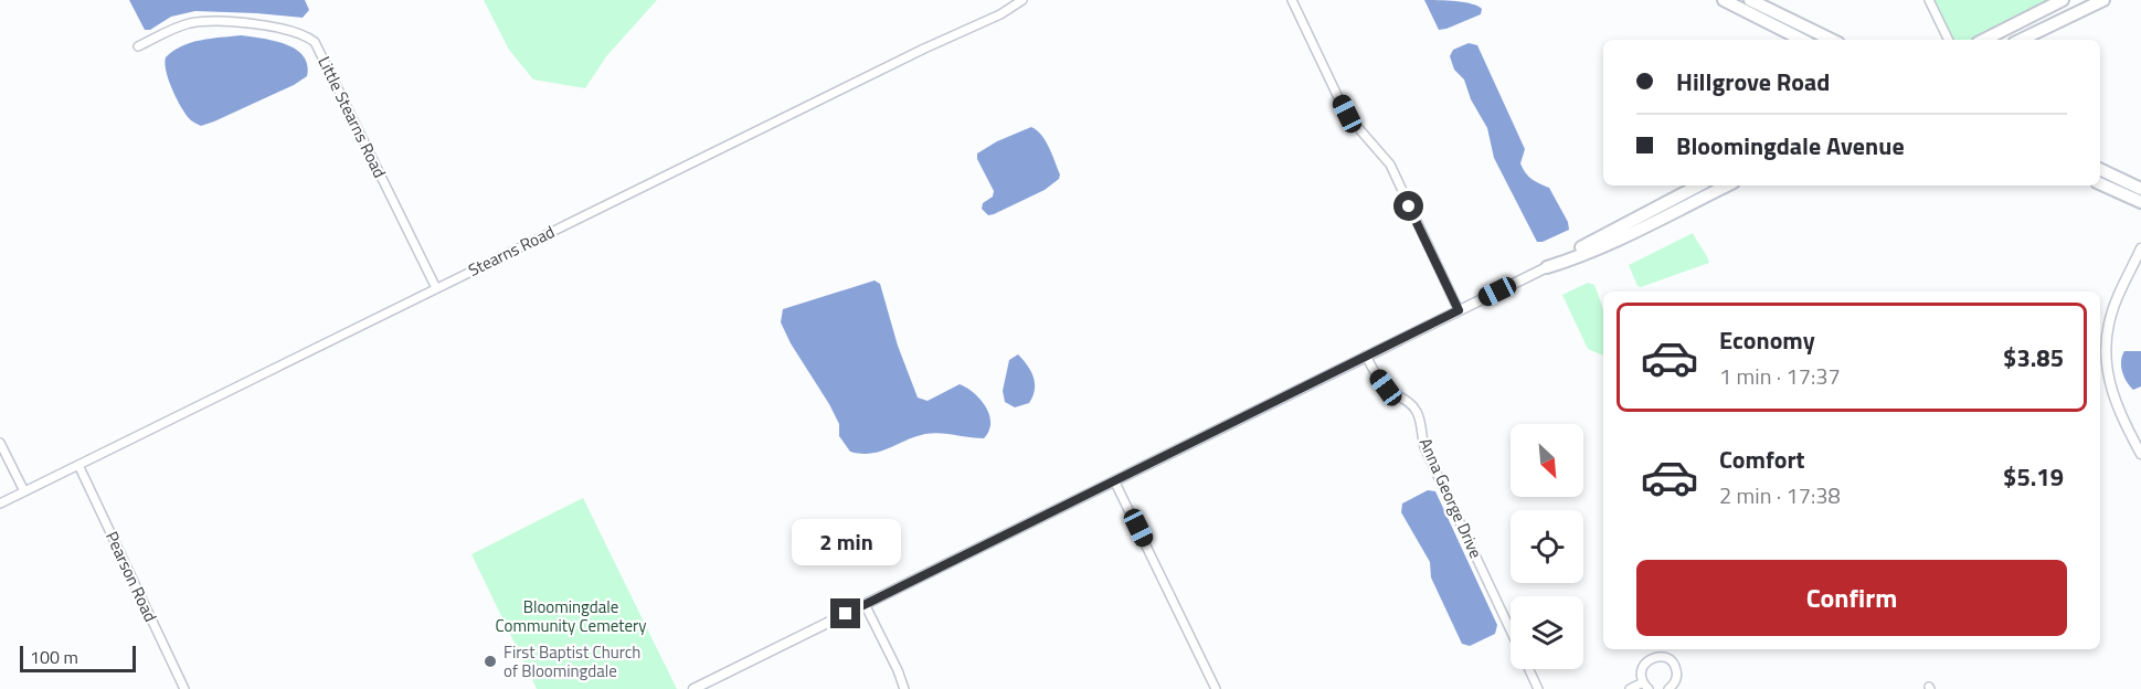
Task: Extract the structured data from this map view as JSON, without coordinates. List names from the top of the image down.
{
  "streets": {
    "street": [
      "Little Stearns Road",
      "Stearns Road",
      "Anna George Drive",
      "Pearson Road"
    ]
  },
  "crossings": [
    ["Little Stearns Road", "Stearns Road"],
    ["Stearns Road", "Pearson Road"]
  ],
  "parks": ["Bloomingdale Community Cemetery"],
  "places": ["First Baptist Church of Bloomingdale"],
  "scale_bar": "100 m",
  "north": "bottom right",
  "page": {
    "banner": ["Hillgrove Road", "Bloomingdale Avenue"],
    "list": [
      {
        "name": "Economy",
        "note": "1 min · 17:37",
        "value": "$3.85"
      },
      {
        "name": "Comfort",
        "note": "2 min · 17:38",
        "value": "$5.19"
      }
    ],
    "bubble": "2 min",
    "buttons": "Confirm",
    "scale": "100 m"
  }
}
